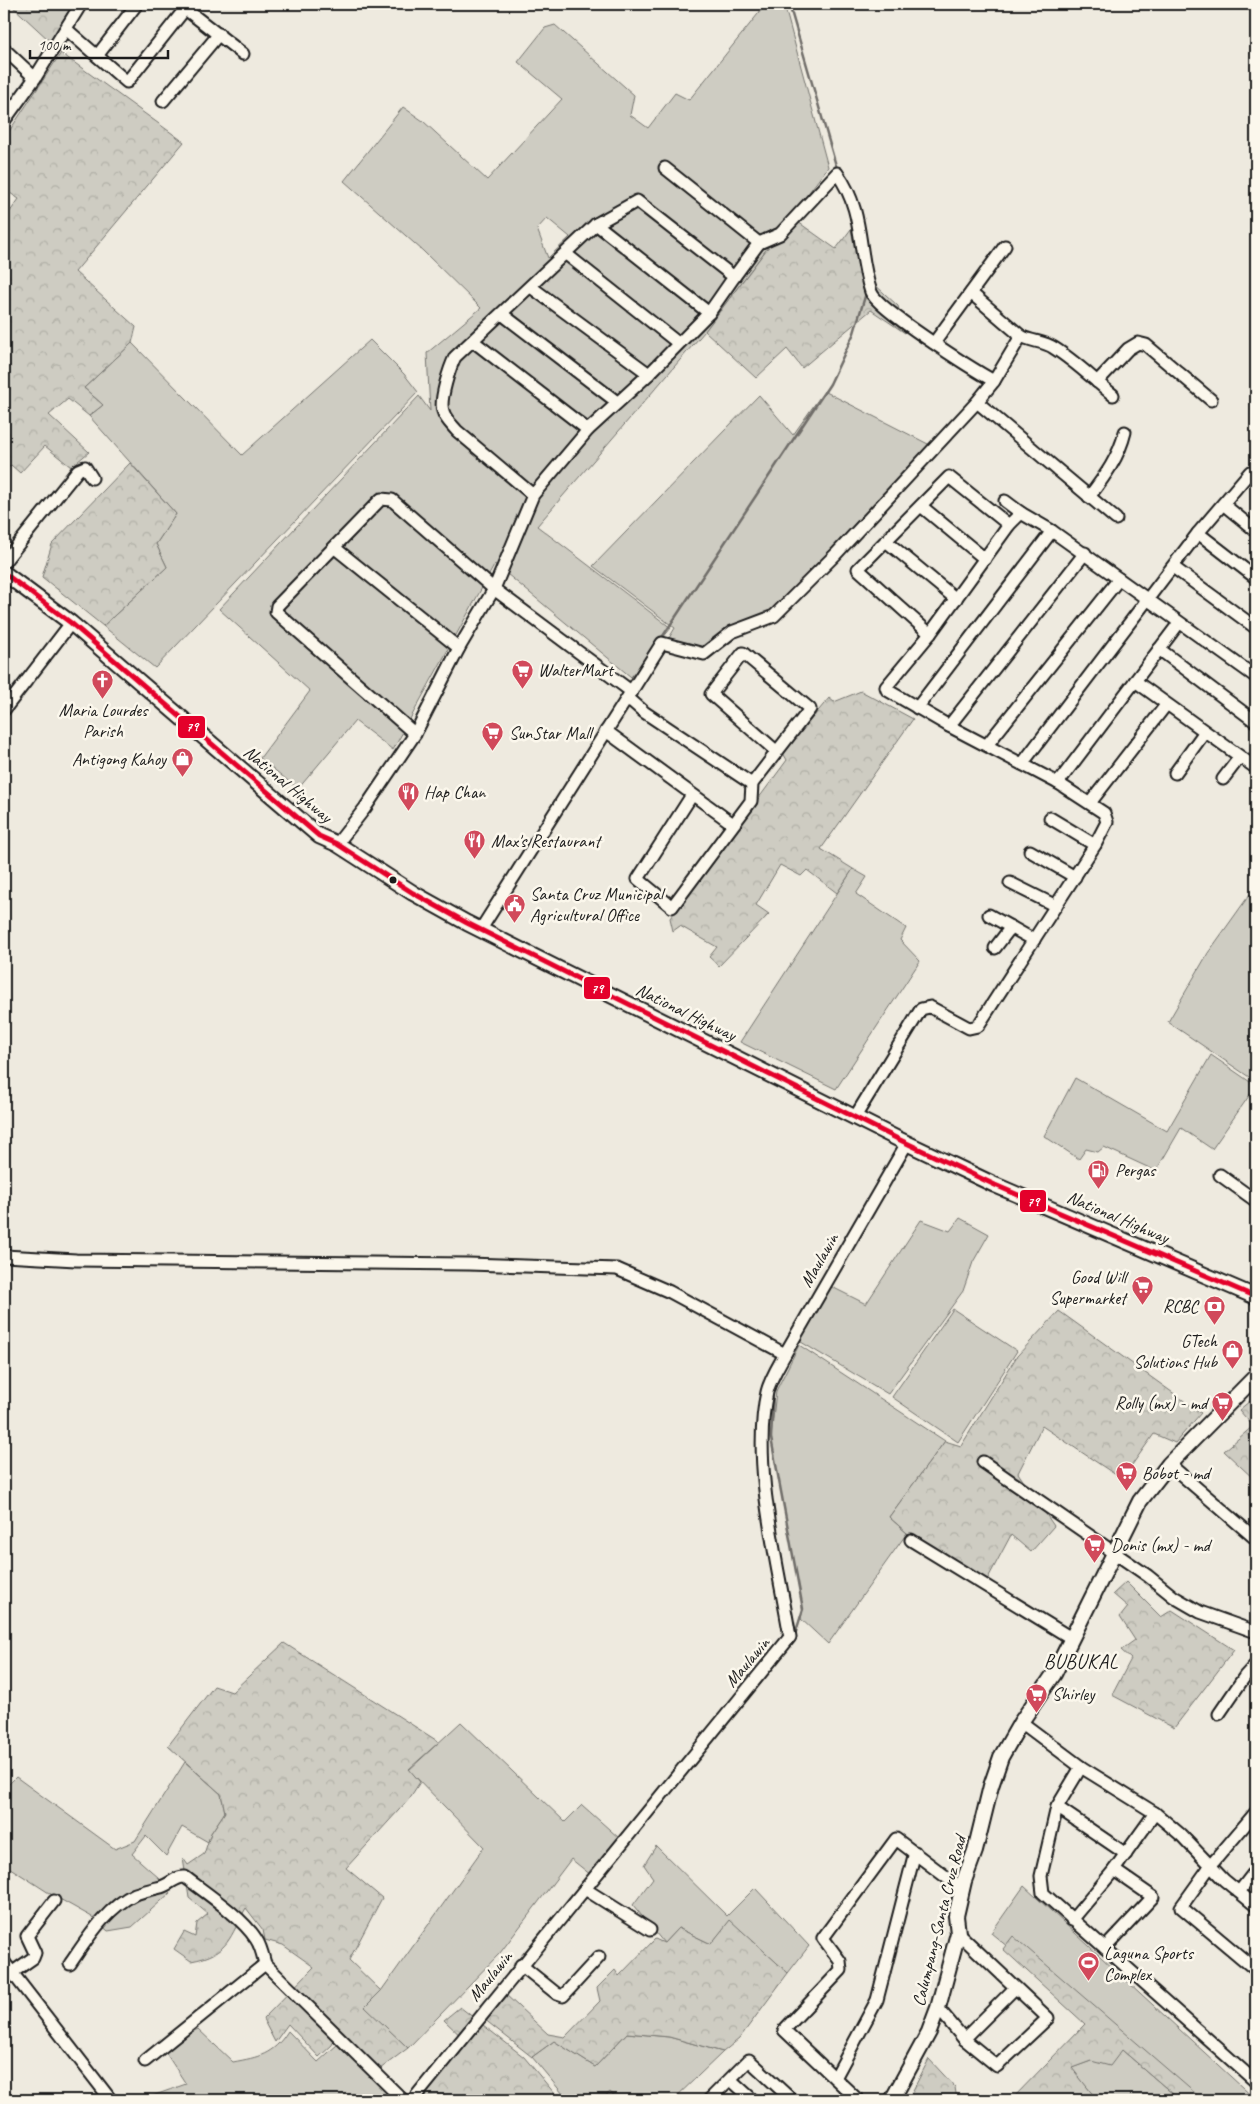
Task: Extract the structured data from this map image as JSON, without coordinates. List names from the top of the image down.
{
  "streets": {
    "main road": ["National Highway", "Calumpang-Santa Cruz Road"],
    "street": ["Maulawin"]
  },
  "crossings": [
    ["National Highway", "Maulawin"]
  ],
  "districts": ["BUBUKAL"],
  "places": {
    "supermarket": [
      "WalterMart",
      "SunStar Mall",
      "Good Will Supermarket",
      "Rolly (mx) - md",
      "Bobot - md",
      "Donis (mx) - md",
      "Shirley"
    ],
    "church": ["Maria Lourdes Parish"],
    "shop": ["Antigong Kahoy", "GTech Solutions Hub"],
    "restaurant": ["Hap Chan", "Max's Restaurant"],
    "public building": ["Santa Cruz Municipal Agricultural Office"],
    "fuel station": ["Pergas"],
    "bank": ["RCBC"],
    "sports": ["Laguna Sports Complex"]
  },
  "lines": ["transit line 79"],
  "scale_bar": "100 m"
}
